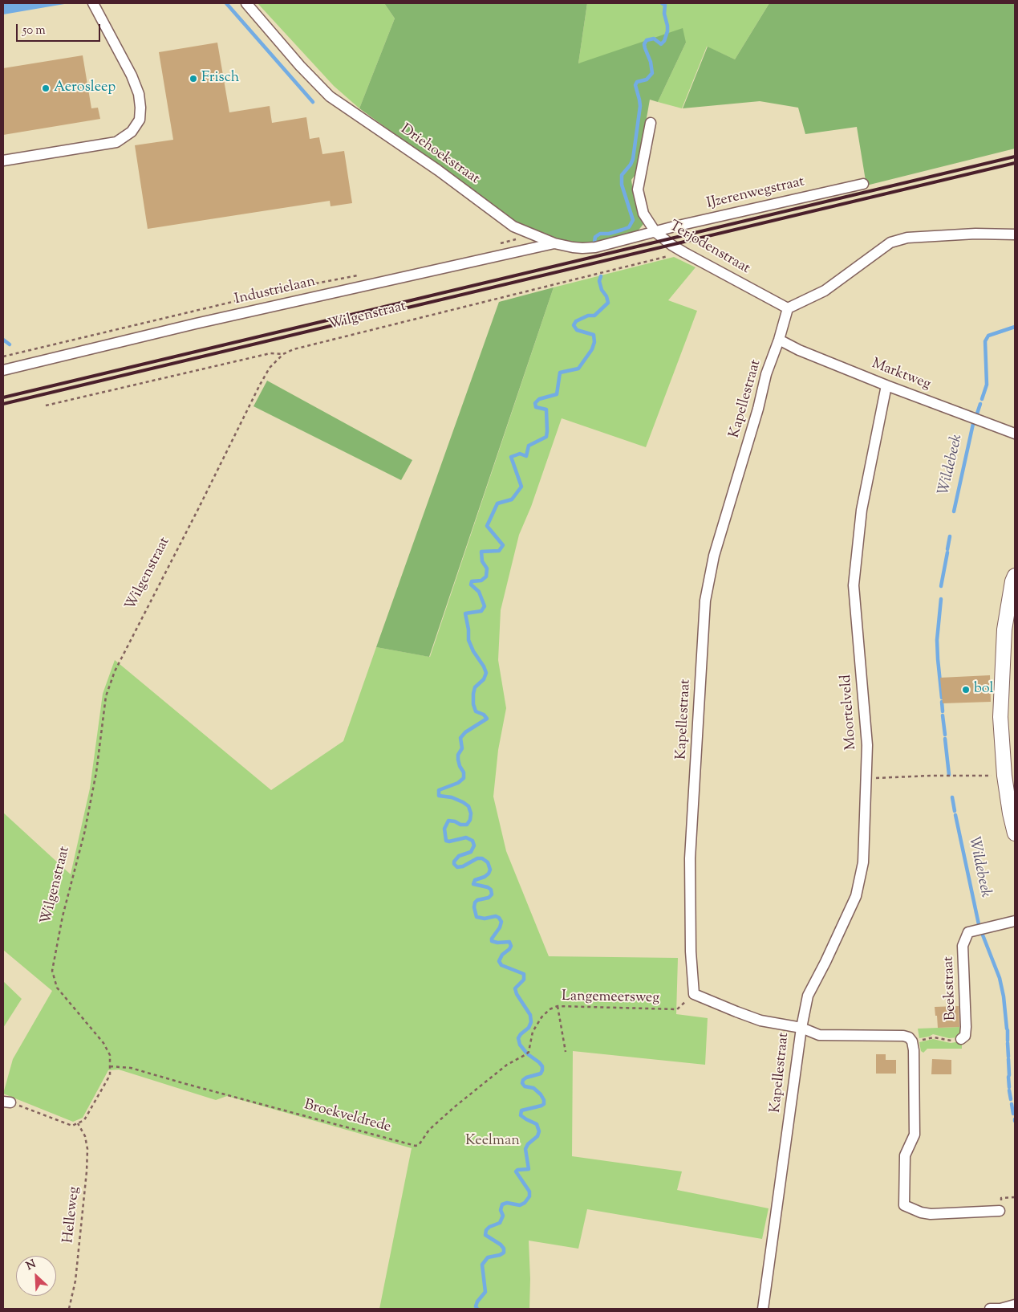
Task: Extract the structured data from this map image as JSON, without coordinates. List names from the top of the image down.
{
  "streets": {
    "street": [
      "Driehoekstraat",
      "IJzerenwegstraat",
      "Terjodenstraat",
      "Industrielaan",
      "Marktweg",
      "Kapellestraat",
      "Moortelveld",
      "Beekstraat"
    ],
    "path": [
      "Wilgenstraat",
      "Langemeersweg",
      "Broekveldrede",
      "Helleweg"
    ]
  },
  "crossings": [
    ["Driehoekstraat", "IJzerenwegstraat"],
    ["Driehoekstraat", "Terjodenstraat"],
    ["Driehoekstraat", "Industrielaan"],
    ["IJzerenwegstraat", "Terjodenstraat"],
    ["Terjodenstraat", "Wilgenstraat"],
    ["Terjodenstraat", "Kapellestraat"],
    ["Wilgenstraat", "Broekveldrede"],
    ["Wilgenstraat", "Helleweg"],
    ["Marktweg", "Kapellestraat"],
    ["Marktweg", "Moortelveld"],
    ["Kapellestraat", "Moortelveld"],
    ["Kapellestraat", "Langemeersweg"],
    ["Langemeersweg", "Broekveldrede"]
  ],
  "water": ["Wildebeek"],
  "parks": ["Keelman"],
  "places": ["Frisch", "Aerosleep", "bol"],
  "scale_bar": "50 m",
  "north": "top left"
}
